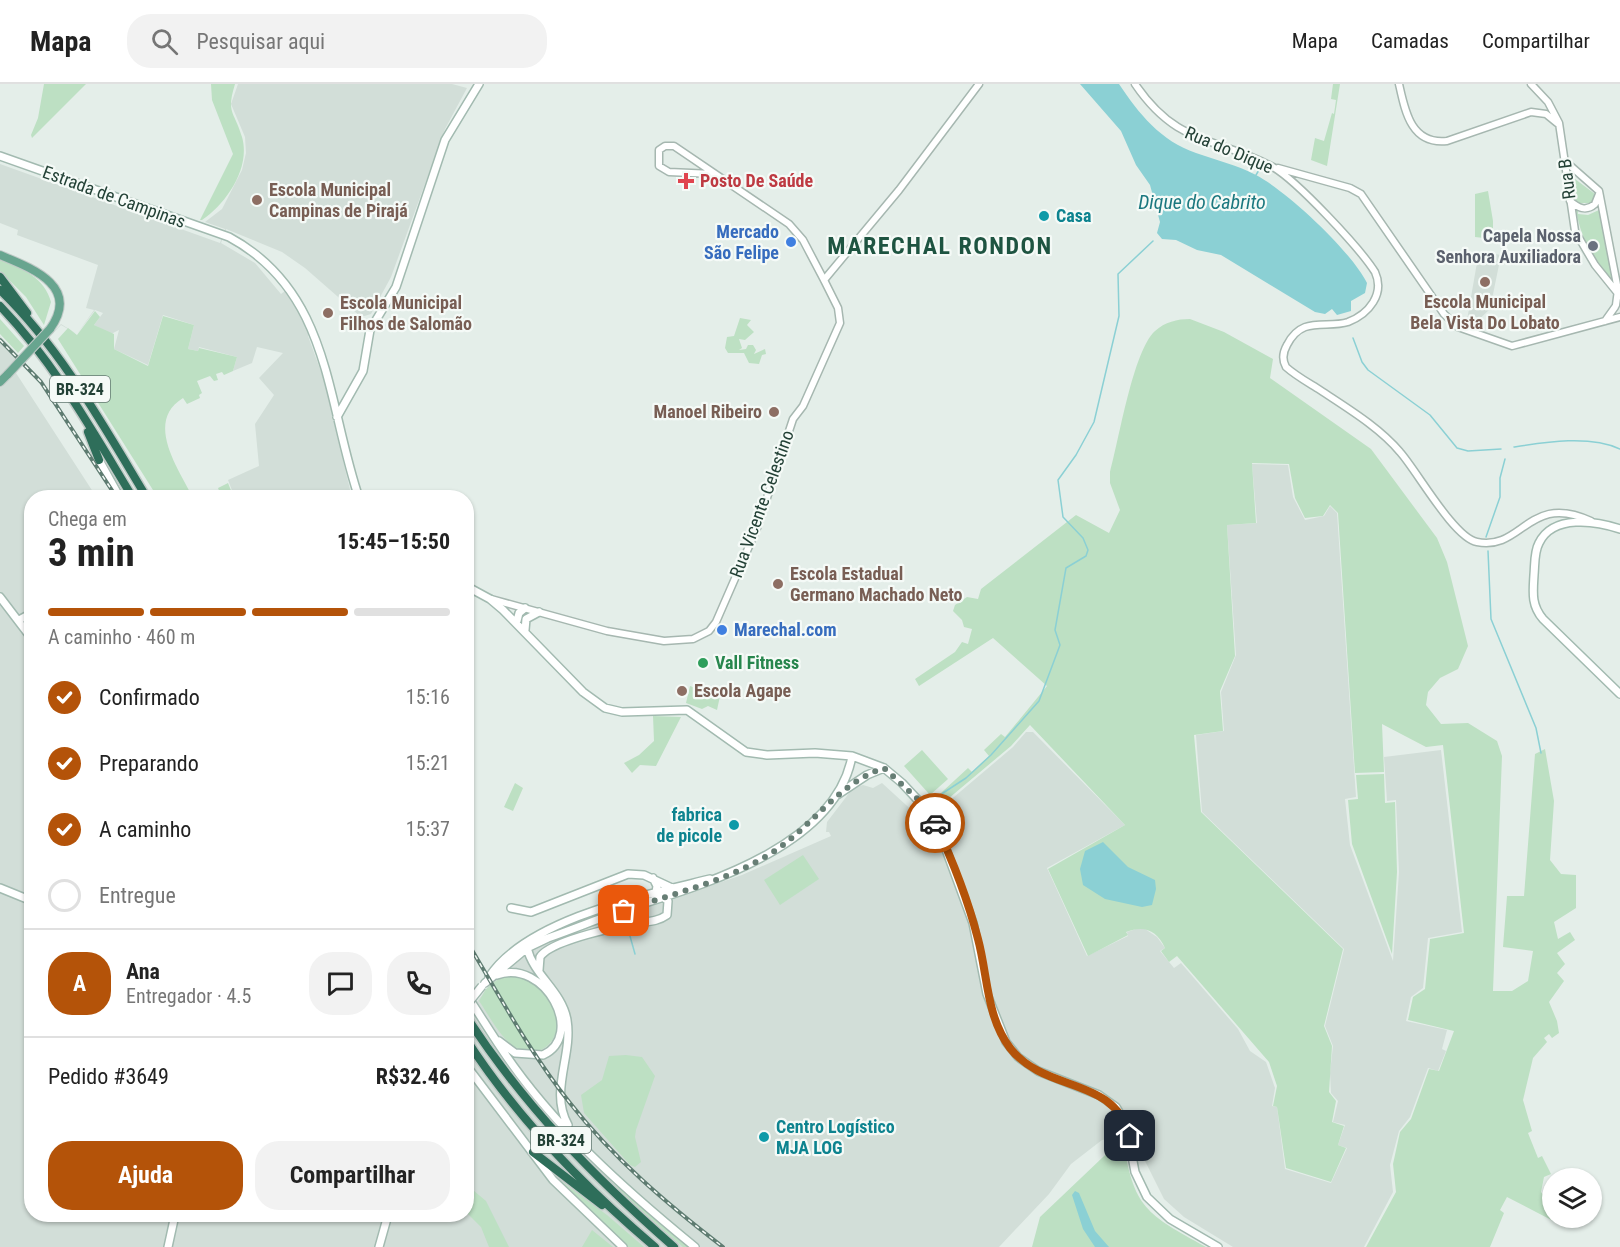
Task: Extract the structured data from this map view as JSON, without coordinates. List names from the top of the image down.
{
  "streets": {
    "highway": ["BR-324"],
    "main road": ["Estrada de Campinas"],
    "street": ["Rua do Dique", "Rua B", "Rua Vicente Celestino"]
  },
  "districts": ["MARECHAL RONDON"],
  "water": ["Dique do Cabrito"],
  "places": {
    "health": ["Posto De Saúde"],
    "other": [
      "Escola Municipal Campinas de Pirajá",
      "Casa",
      "Mercado São Felipe",
      "Capela Nossa Senhora Auxiliadora",
      "Escola Municipal Bela Vista Do Lobato",
      "Escola Municipal Filhos de Salomão",
      "Manoel Ribeiro",
      "Escola Estadual Germano Machado Neto",
      "Marechal.com",
      "Vall Fitness",
      "Escola Agape",
      "fabrica de picole",
      "Centro Logístico MJA LOG"
    ]
  },
  "page": {
    "header": "Mapa",
    "search": "Pesquisar aqui",
    "nav": ["Mapa", "Camadas", "Compartilhar"],
    "heading": ["3 min", "Chega em", "15:45–15:50"],
    "panel": [
      "Ana",
      "Entregador · 4.5",
      "Pedido #3649",
      "R$32.46"
    ],
    "bar": "A caminho · 460 m",
    "list": [
      ["Confirmado", "15:16"],
      ["Preparando", "15:21"],
      ["A caminho", "15:37"],
      "Entregue"
    ],
    "round": "A",
    "buttons": ["Ajuda", "Compartilhar"]
  }
}
